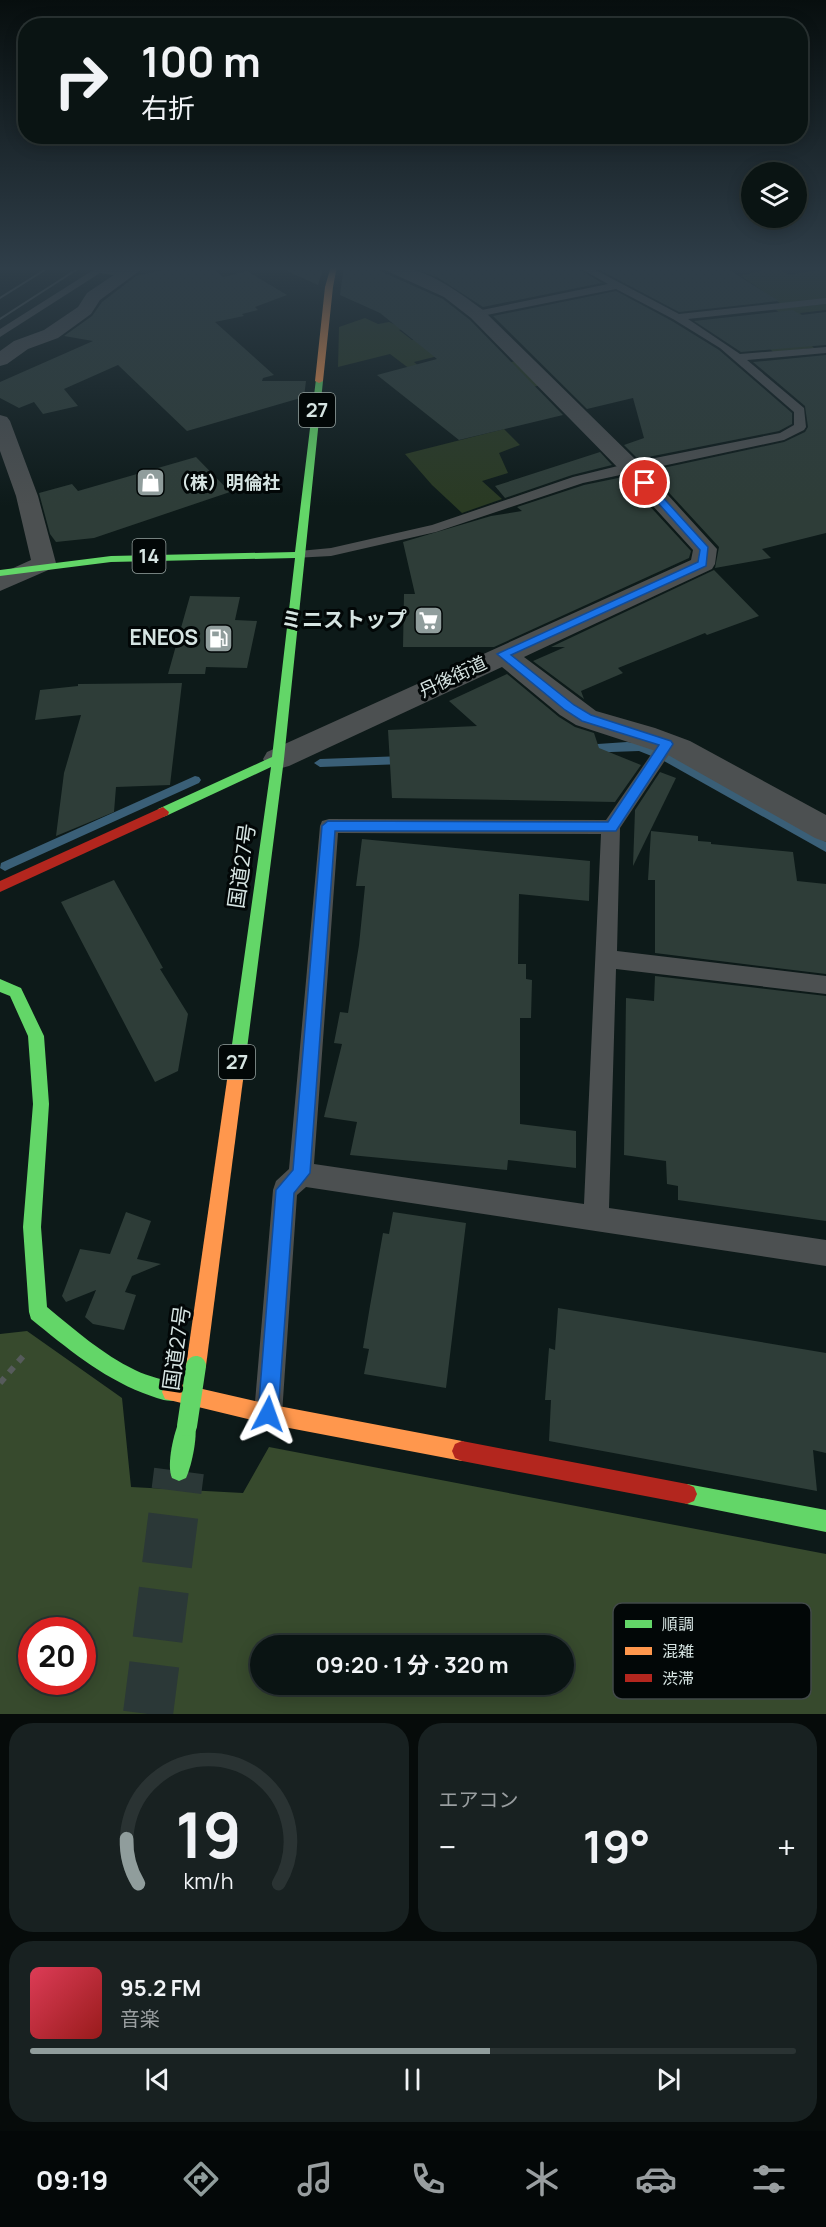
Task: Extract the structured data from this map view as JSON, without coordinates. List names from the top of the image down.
{
  "streets": {
    "main road": [
      "27",
      "14",
      "丹後街道",
      "国道27号"
    ]
  },
  "crossings": [
    ["14", "国道27号"],
    ["丹後街道", "国道27号"]
  ],
  "places": {
    "shop": ["（株）明倫社"],
    "supermarket": ["ミニストップ"],
    "fuel station": ["ENEOS"]
  },
  "legend": ["順調", "混雑", "渋滞"],
  "page": {
    "turn": ["100 m", "右折"],
    "limit": "20",
    "trip": "09:20 · 1 分 · 320 m",
    "tile": "エアコン",
    "heat": ["−", "19°", "+"],
    "song": ["95.2 FM", "音楽"],
    "tabs": "09:19",
    "gauge": ["19", "km/h"]
  }
}
